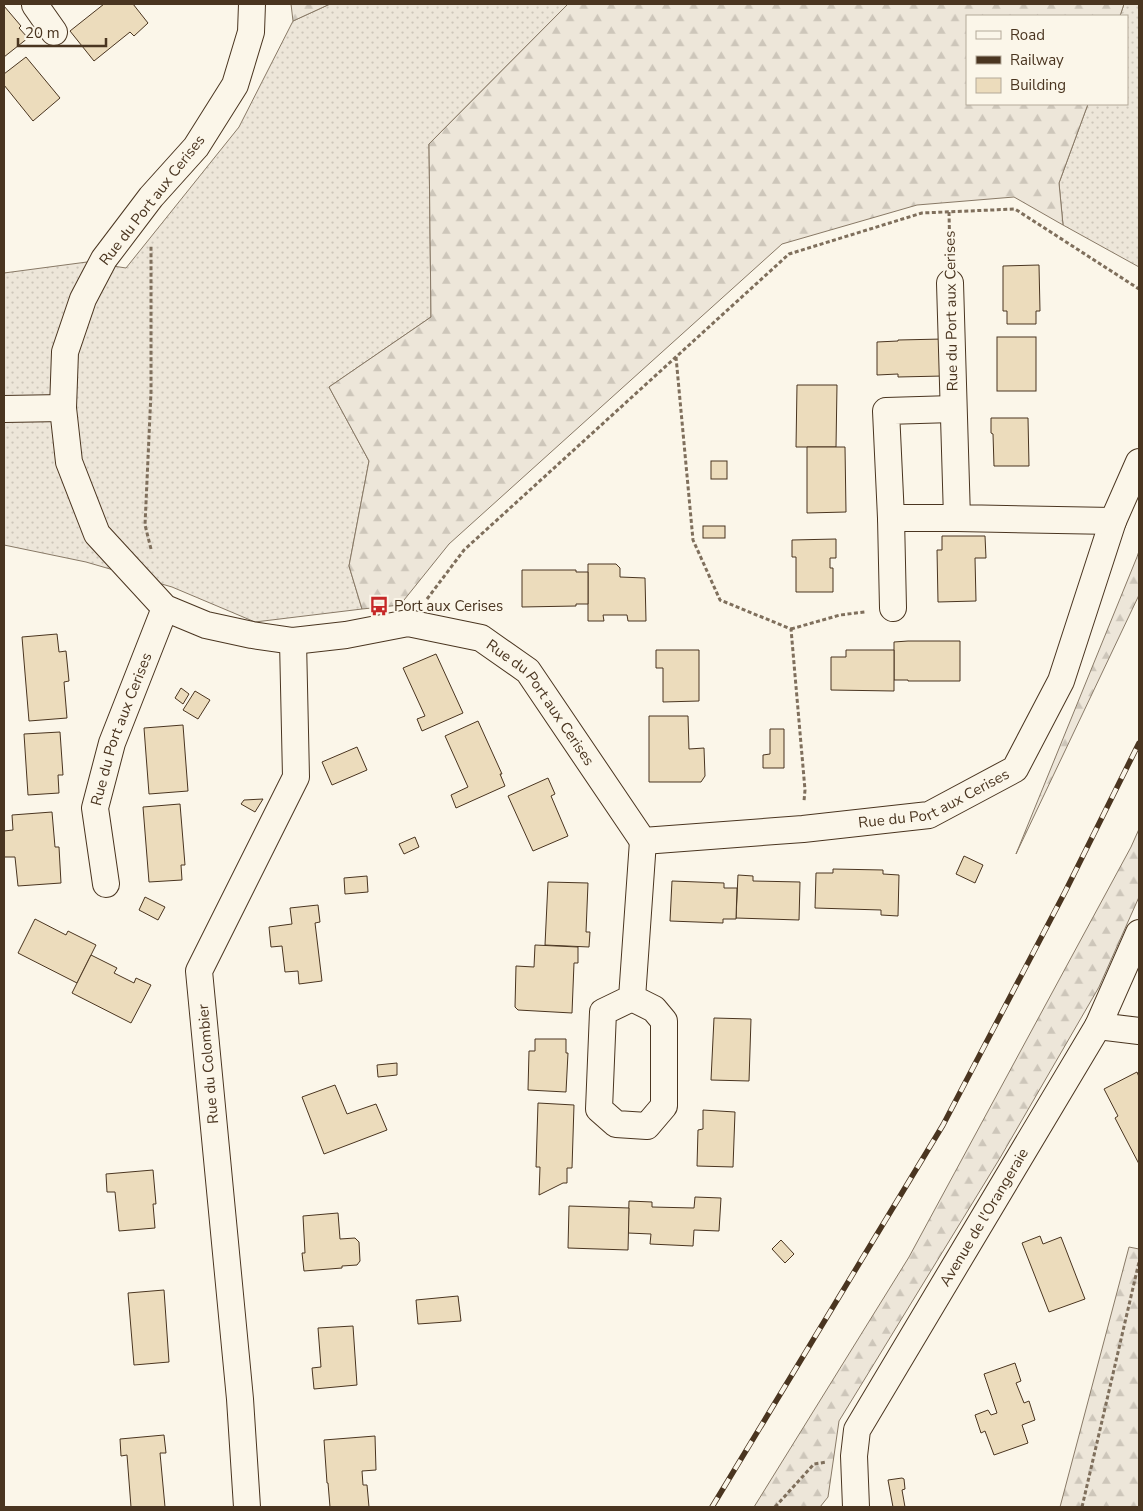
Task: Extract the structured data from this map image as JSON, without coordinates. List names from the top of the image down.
{
  "streets": {
    "street": ["Rue du Port aux Cerises", "Rue du Colombier", "Avenue de l'Orangeraie"]
  },
  "crossings": [
    ["Rue du Port aux Cerises", "Rue du Colombier"]
  ],
  "places": {
    "bus stop": ["Port aux Cerises"]
  },
  "legend": ["Road", "Railway", "Building"],
  "scale_bar": "20 m"
}
